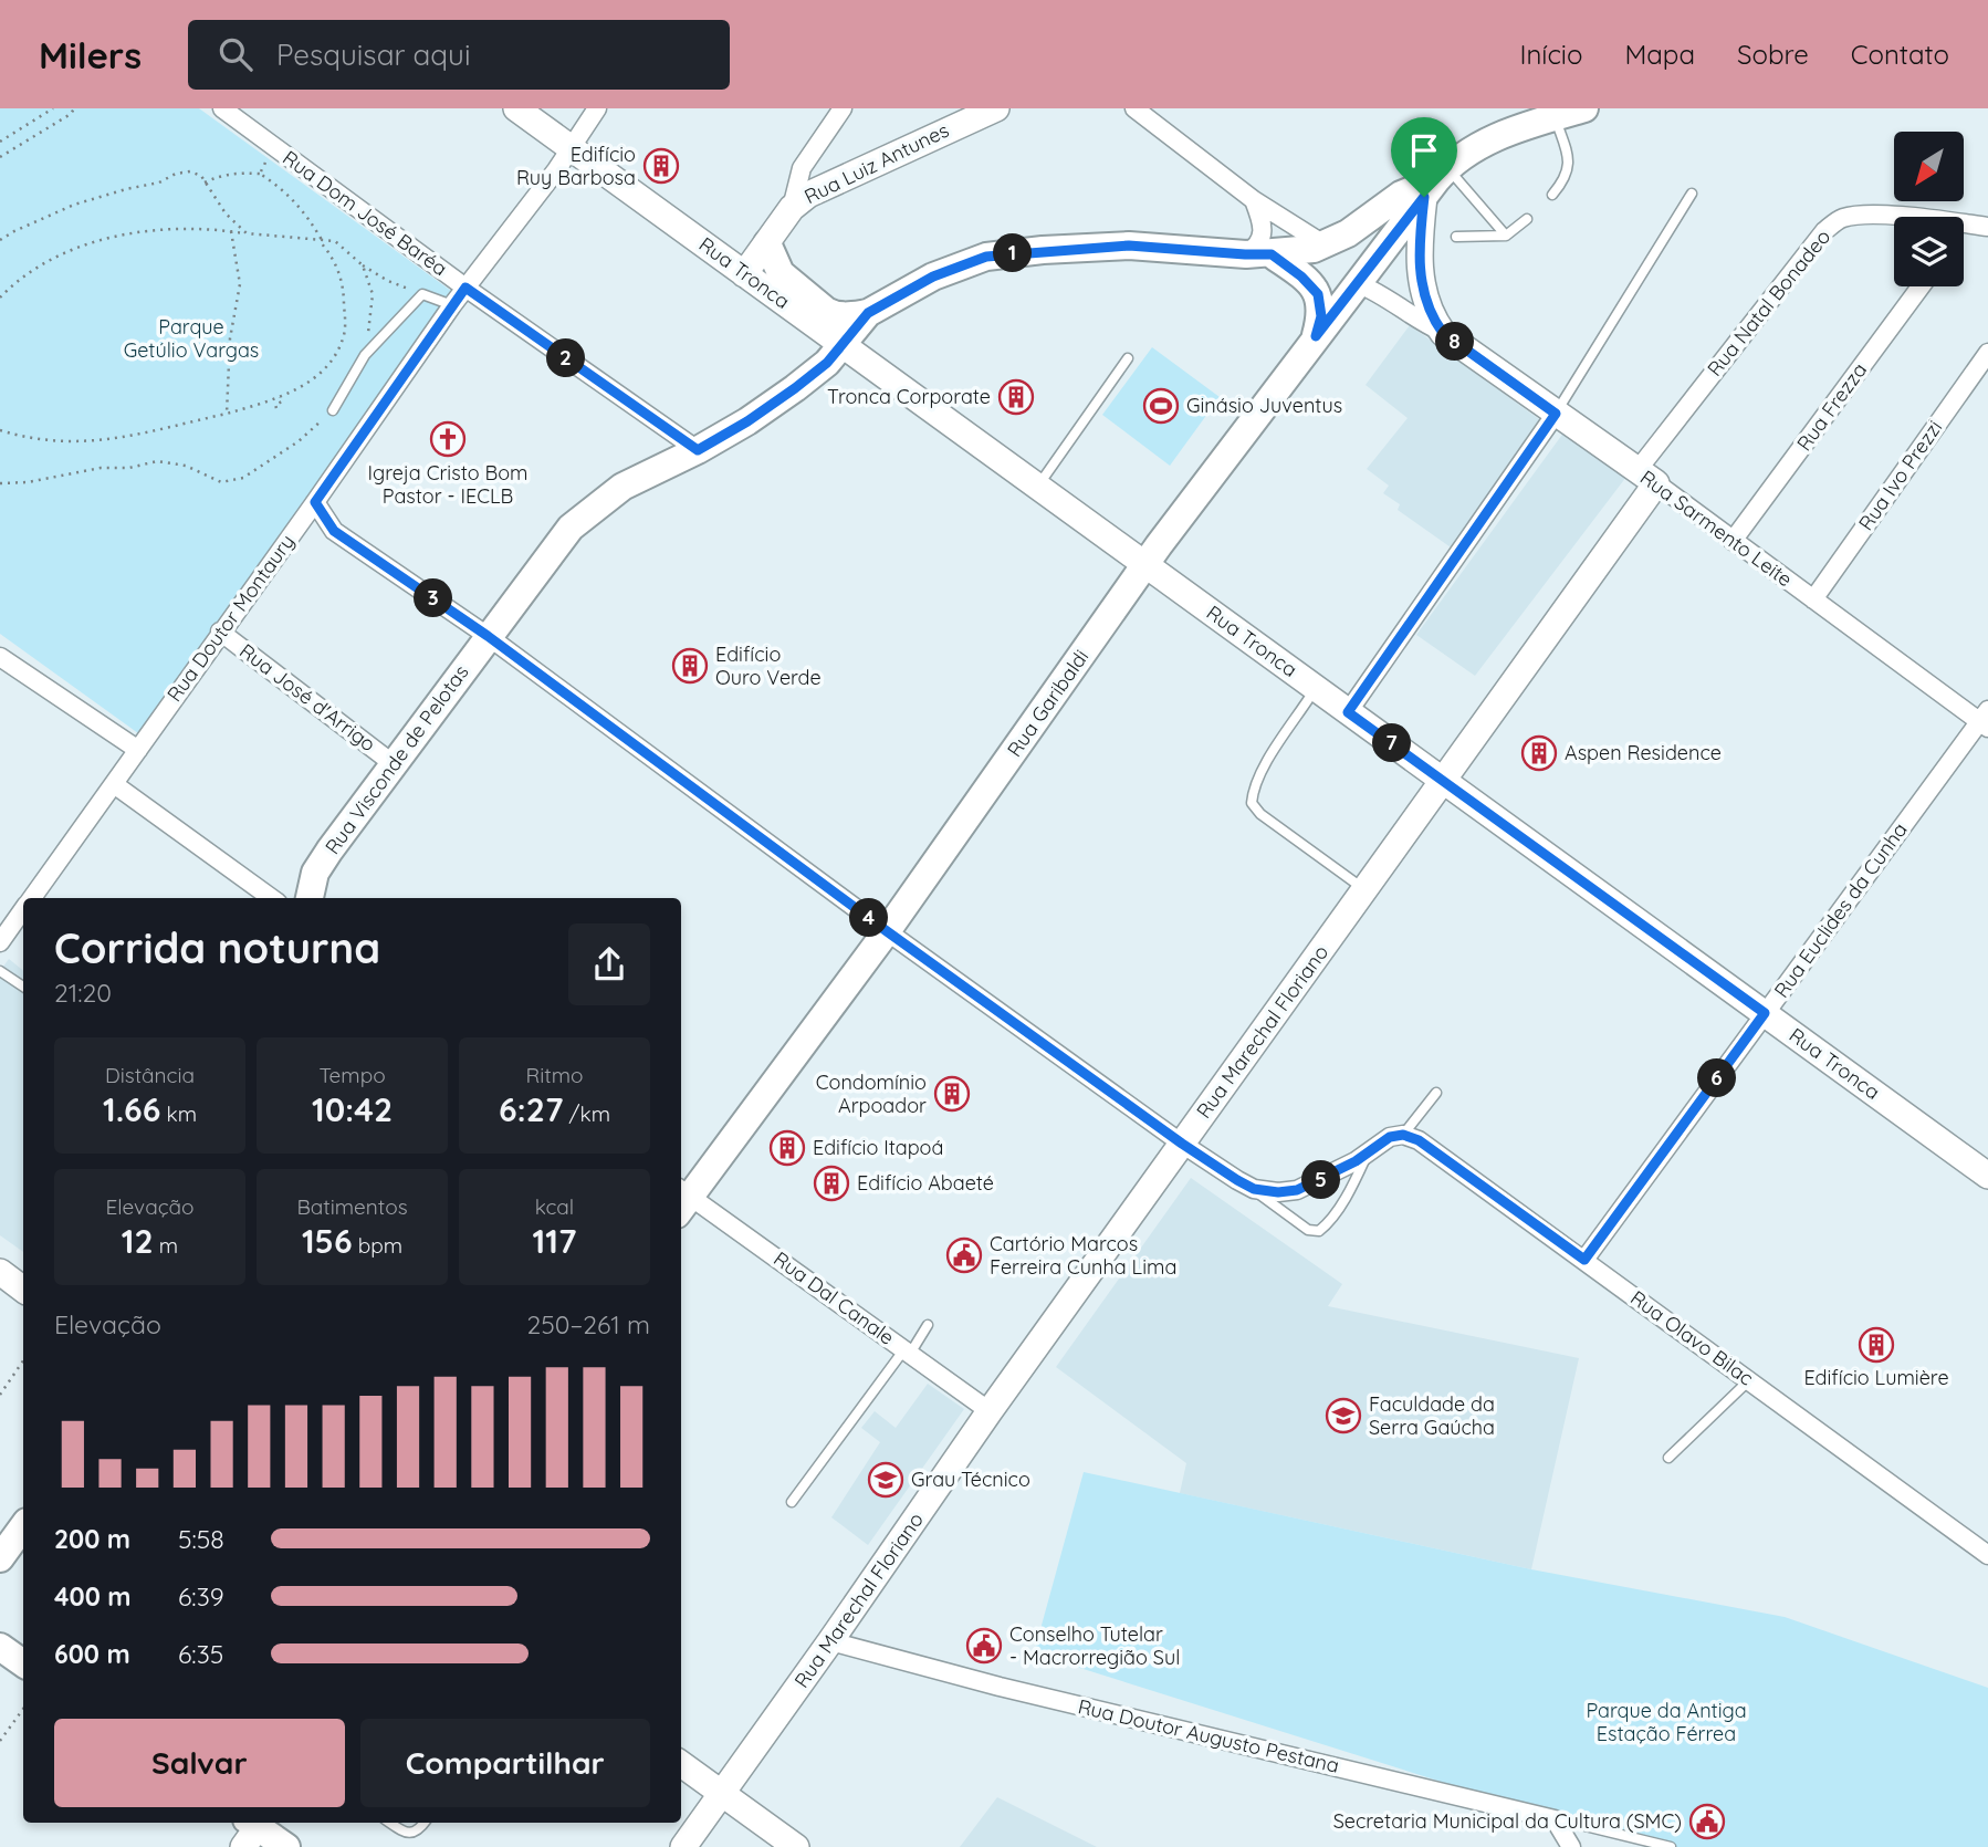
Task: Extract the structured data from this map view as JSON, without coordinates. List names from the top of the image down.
{
  "streets": {
    "main road": ["Rua Garibaldi", "Rua Visconde de Pelotas"],
    "street": [
      "Rua Luiz Antunes",
      "Rua Dom José Baréa",
      "Rua Tronca",
      "Rua Natal Bonadeo",
      "Rua Frezza",
      "Rua Ivo Prezzi",
      "Rua Sarmento Leite",
      "Rua Doutor Montaury",
      "Rua José d'Arrigo",
      "Rua Euclides da Cunha",
      "Rua Marechal Floriano",
      "Rua Dal Canale",
      "Rua Olavo Bilac",
      "Rua Doutor Augusto Pestana"
    ]
  },
  "crossings": [
    ["Rua Luiz Antunes", "Rua Tronca"],
    ["Rua Dom José Baréa", "Rua Doutor Montaury"],
    ["Rua Dom José Baréa", "Rua Visconde de Pelotas"],
    ["Rua Tronca", "Rua Doutor Montaury"],
    ["Rua Tronca", "Rua Garibaldi"],
    ["Rua Tronca", "Rua Visconde de Pelotas"],
    ["Rua Tronca", "Rua Euclides da Cunha"],
    ["Rua Tronca", "Rua Marechal Floriano"],
    ["Rua Natal Bonadeo", "Rua Sarmento Leite"],
    ["Rua Natal Bonadeo", "Rua Marechal Floriano"],
    ["Rua Frezza", "Rua Sarmento Leite"],
    ["Rua Ivo Prezzi", "Rua Sarmento Leite"],
    ["Rua Sarmento Leite", "Rua Garibaldi"],
    ["Rua Sarmento Leite", "Rua Visconde de Pelotas"],
    ["Rua Sarmento Leite", "Rua Euclides da Cunha"],
    ["Rua Sarmento Leite", "Rua Marechal Floriano"],
    ["Rua Doutor Montaury", "Rua José d'Arrigo"],
    ["Rua José d'Arrigo", "Rua Visconde de Pelotas"],
    ["Rua Garibaldi", "Rua Visconde de Pelotas"],
    ["Rua Garibaldi", "Rua Dal Canale"],
    ["Rua Euclides da Cunha", "Rua Olavo Bilac"],
    ["Rua Marechal Floriano", "Rua Dal Canale"],
    ["Rua Marechal Floriano", "Rua Doutor Augusto Pestana"]
  ],
  "parks": ["Parque Getúlio Vargas", "Parque da Antiga Estação Férrea"],
  "places": {
    "building": [
      "Edifício Ruy Barbosa",
      "Tronca Corporate",
      "Edifício Ouro Verde",
      "Aspen Residence",
      "Condomínio Arpoador",
      "Edifício Itapoá",
      "Edifício Abaeté",
      "Edifício Lumière"
    ],
    "sports": ["Ginásio Juventus"],
    "church": ["Igreja Cristo Bom Pastor - IECLB"],
    "public building": ["Cartório Marcos Ferreira Cunha Lima", "Conselho Tutelar - Macrorregião Sul", "Secretaria Municipal da Cultura (SMC)"],
    "school or university": ["Faculdade da Serra Gaúcha", "Grau Técnico"]
  },
  "north": "bottom left",
  "page": {
    "header": "Milers",
    "search": "Pesquisar aqui",
    "nav": [
      "Início",
      "Mapa",
      "Sobre",
      "Contato"
    ],
    "pins": [
      "1",
      "8",
      "2",
      "3",
      "7",
      "4",
      "6",
      "5"
    ],
    "heading": ["Corrida noturna", "21:20"],
    "stats": [
      ["Distância", "1.66 km"],
      ["Tempo", "10:42"],
      ["Ritmo", "6:27 /km"],
      ["Elevação", "12 m"],
      ["Batimentos", "156 bpm"],
      ["kcal", "117"]
    ],
    "chart": ["Elevação", "250–261 m"],
    "list": [
      {
        "name": "200 m",
        "note": "5:58"
      },
      {
        "name": "400 m",
        "note": "6:39"
      },
      {
        "name": "600 m",
        "note": "6:35"
      }
    ],
    "buttons": ["Salvar", "Compartilhar"]
  }
}
